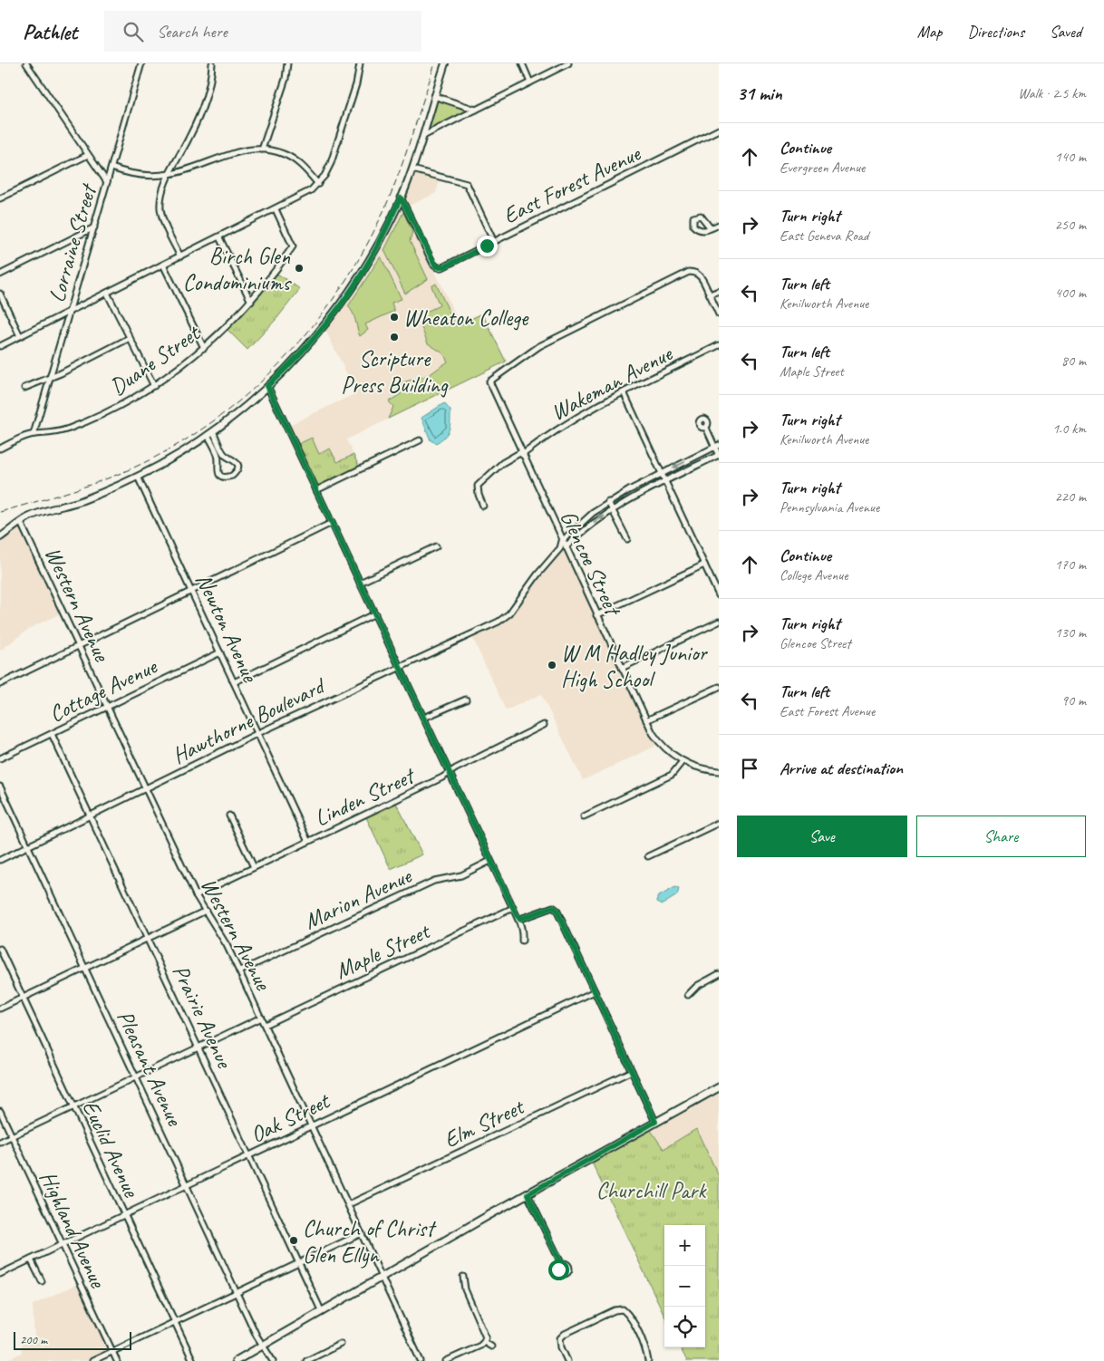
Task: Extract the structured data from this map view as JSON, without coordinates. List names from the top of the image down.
{
  "streets": {
    "street": [
      "East Forest Avenue",
      "Lorraine Street",
      "Duane Street",
      "Wakeman Avenue",
      "Glencoe Street",
      "Western Avenue",
      "Newton Avenue",
      "Cottage Avenue",
      "Hawthorne Boulevard",
      "Linden Street",
      "Marion Avenue",
      "Maple Street",
      "Prairie Avenue",
      "Pleasant Avenue",
      "Oak Street",
      "Elm Street",
      "Euclid Avenue",
      "Highland Avenue"
    ]
  },
  "crossings": [
    ["Lorraine Street", "Duane Street"],
    ["Wakeman Avenue", "Glencoe Street"],
    ["Glencoe Street", "Hawthorne Boulevard"],
    ["Western Avenue", "Cottage Avenue"],
    ["Western Avenue", "Hawthorne Boulevard"],
    ["Western Avenue", "Linden Street"],
    ["Western Avenue", "Marion Avenue"],
    ["Western Avenue", "Maple Street"],
    ["Western Avenue", "Oak Street"],
    ["Western Avenue", "Elm Street"],
    ["Newton Avenue", "Cottage Avenue"],
    ["Newton Avenue", "Hawthorne Boulevard"],
    ["Newton Avenue", "Linden Street"],
    ["Cottage Avenue", "Prairie Avenue"],
    ["Hawthorne Boulevard", "Prairie Avenue"],
    ["Hawthorne Boulevard", "Pleasant Avenue"],
    ["Prairie Avenue", "Oak Street"],
    ["Pleasant Avenue", "Oak Street"],
    ["Oak Street", "Euclid Avenue"],
    ["Oak Street", "Highland Avenue"]
  ],
  "parks": ["Churchill Park"],
  "places": [
    "Birch Glen Condominiums",
    "Wheaton College",
    "Scripture Press Building",
    "W M Hadley Junior High School",
    "Church of Christ Glen Ellyn"
  ],
  "scale_bar": "200 m",
  "page": {
    "header": "Pathlet",
    "search": "Search here",
    "nav": ["Map", "Directions", "Saved"],
    "heading": ["31 min", "Walk · 2.5 km"],
    "list": [
      ["Continue", "Evergreen Avenue", "140 m"],
      ["Turn right", "East Geneva Road", "250 m"],
      ["Turn left", "Kenilworth Avenue", "400 m"],
      ["Turn left", "Maple Street", "80 m"],
      ["Turn right", "Kenilworth Avenue", "1.0 km"],
      ["Turn right", "Pennsylvania Avenue", "220 m"],
      ["Continue", "College Avenue", "170 m"],
      ["Turn right", "Glencoe Street", "130 m"],
      ["Turn left", "East Forest Avenue", "90 m"],
      "Arrive at destination"
    ],
    "buttons": ["Save", "Share"],
    "map_buttons": ["+", "−"],
    "scale": "200 m"
  }
}
